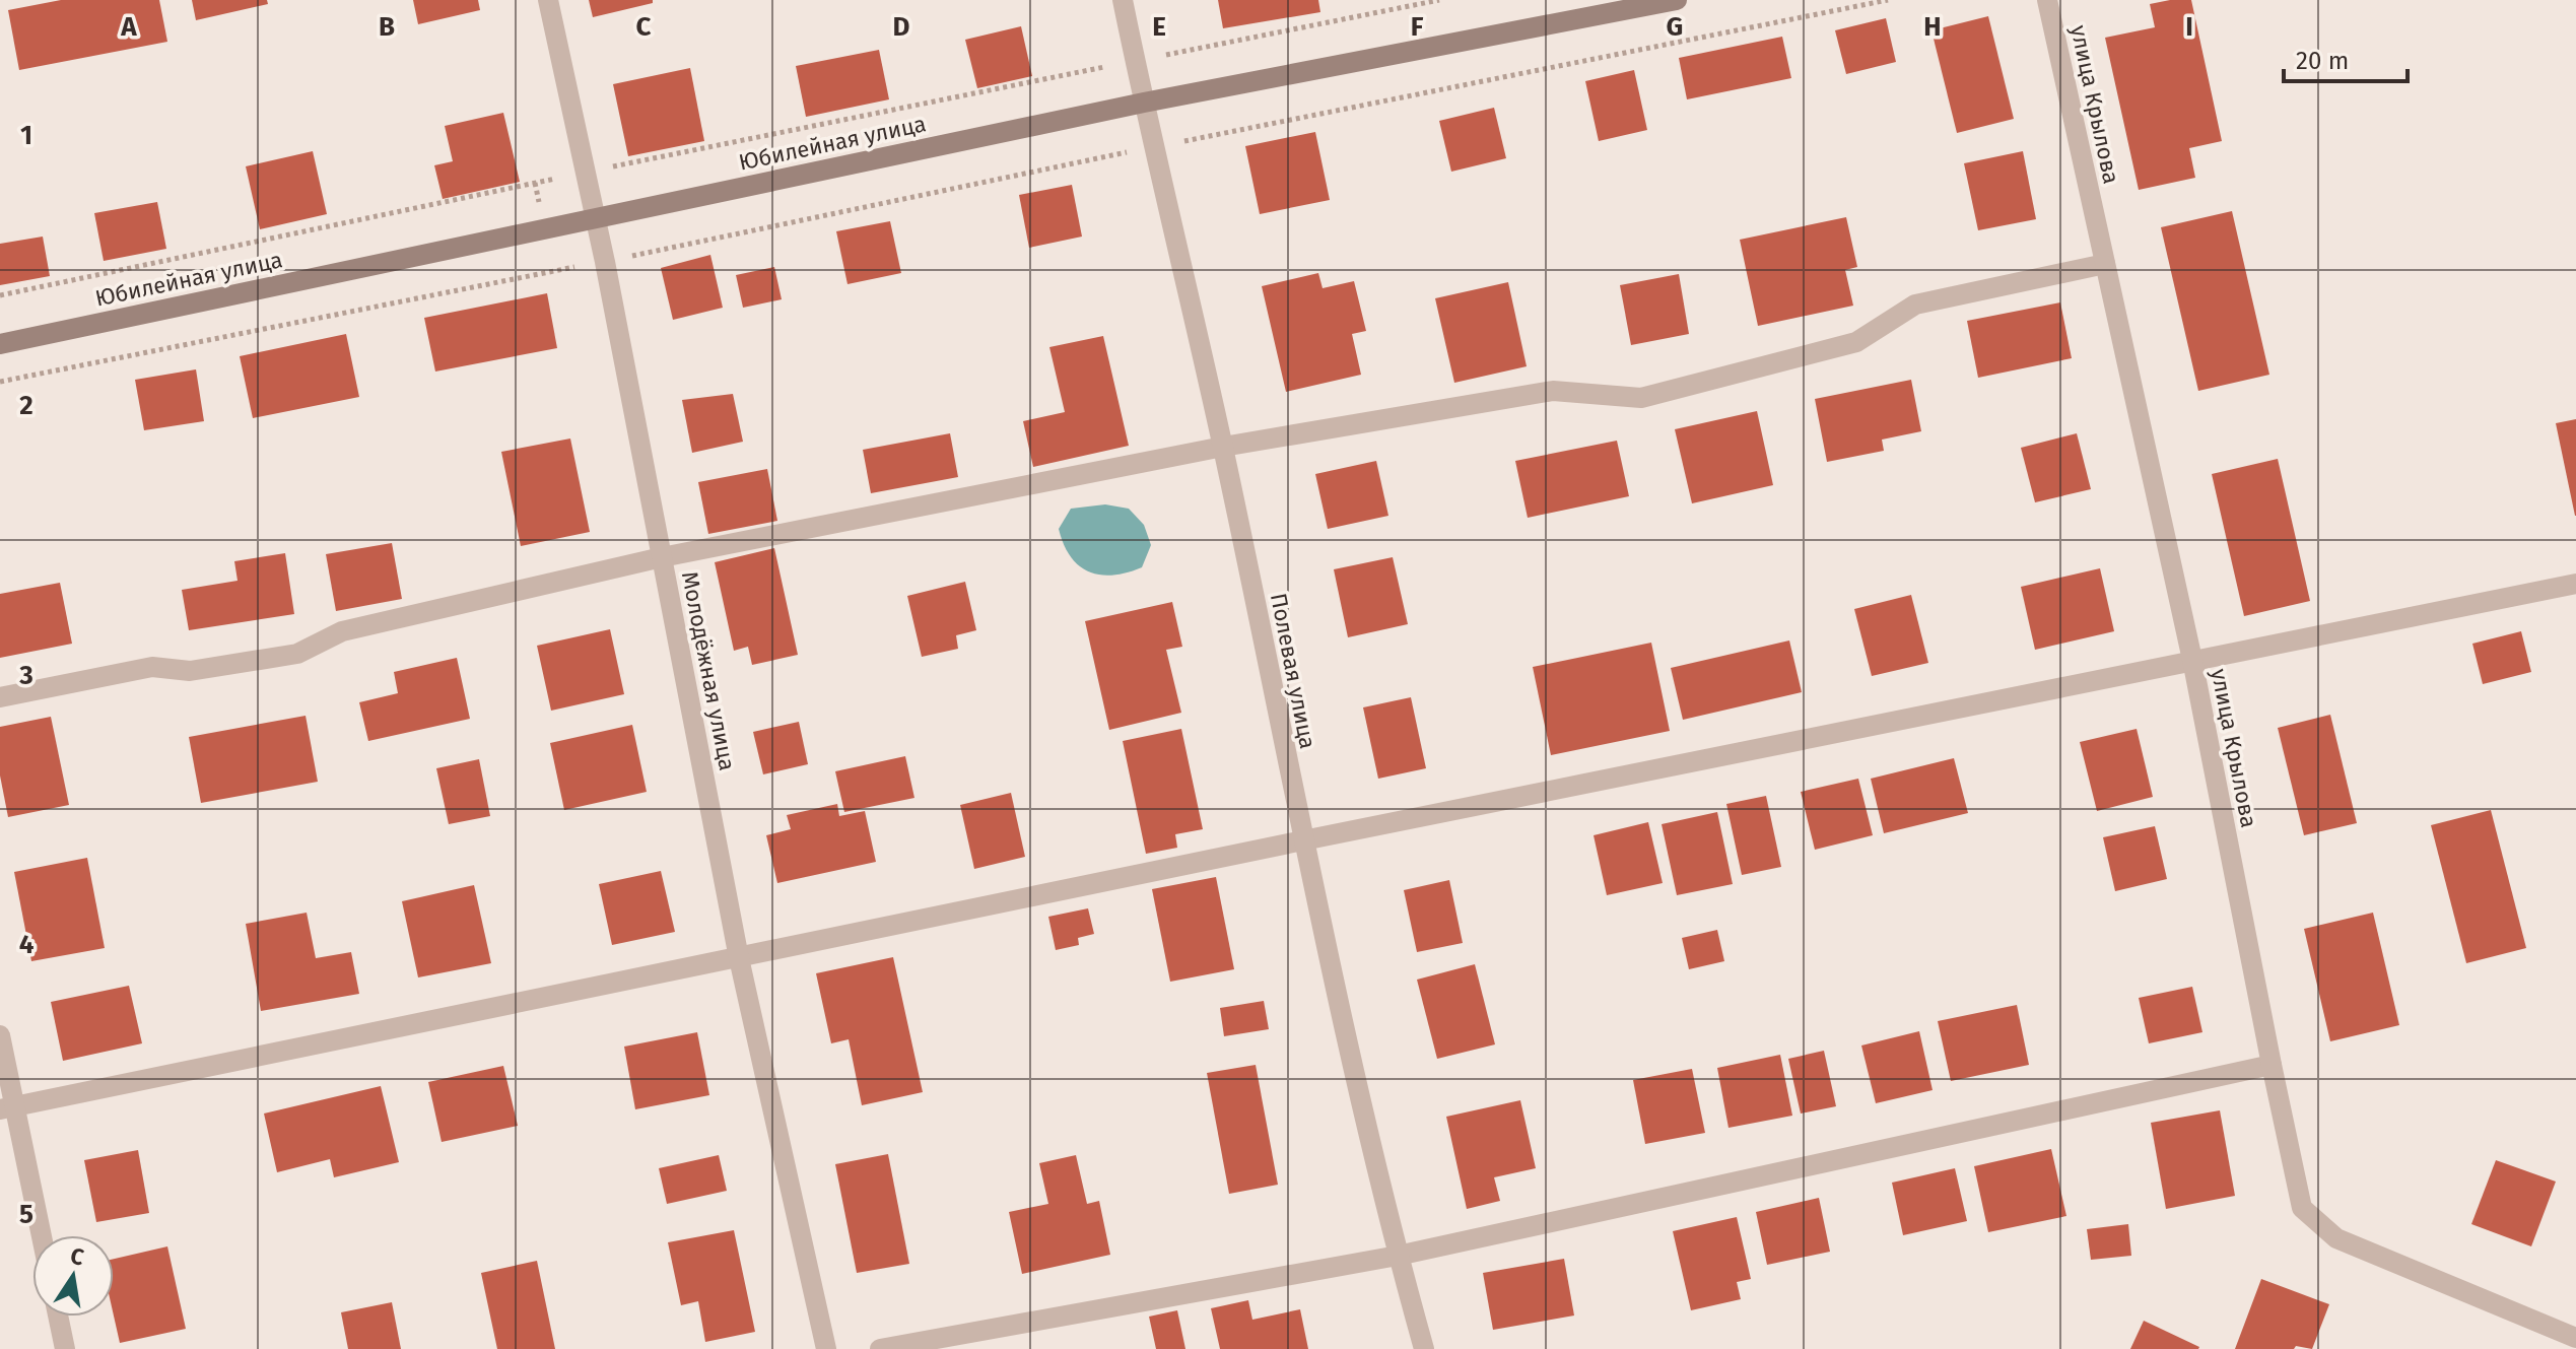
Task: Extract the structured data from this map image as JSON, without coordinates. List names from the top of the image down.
{
  "streets": {
    "main road": ["Юбилейная улица"],
    "street": ["улица Крылова", "Молодёжная улица", "Полевая улица"]
  },
  "crossings": [
    ["Юбилейная улица", "Молодёжная улица"],
    ["Юбилейная улица", "Полевая улица"]
  ],
  "scale_bar": "20 m",
  "north": "top",
  "grid": {
    "columns": [
      "A",
      "B",
      "C",
      "D",
      "E",
      "F",
      "G",
      "H",
      "I"
    ],
    "rows": [
      "1",
      "2",
      "3",
      "4",
      "5"
    ]
  }
}
